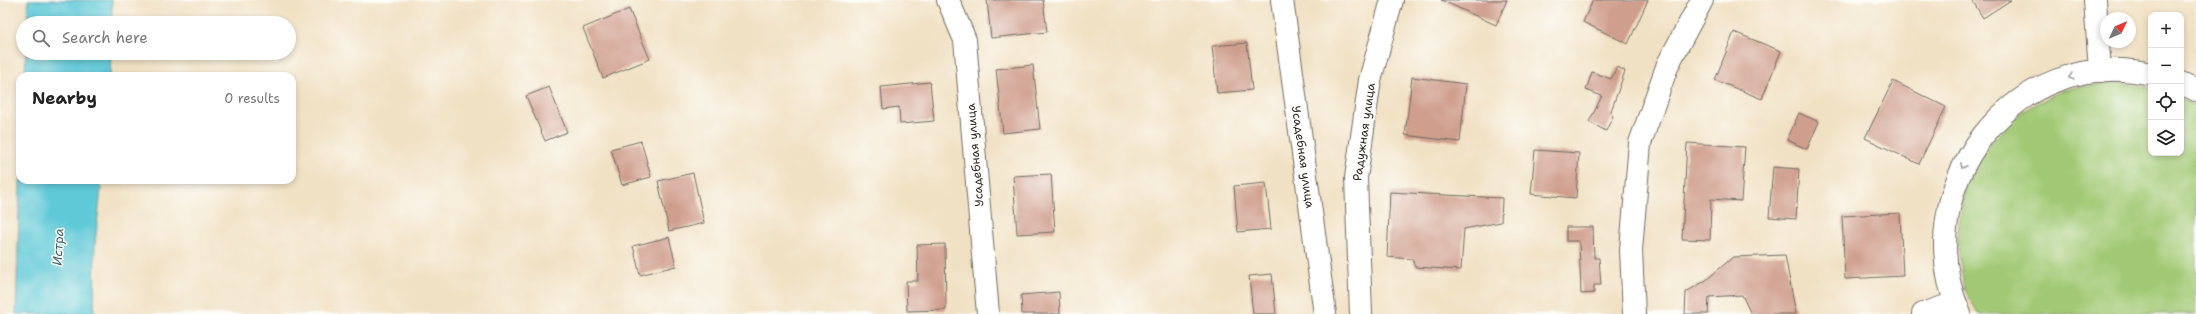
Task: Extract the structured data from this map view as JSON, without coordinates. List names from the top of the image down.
{
  "streets": {
    "street": ["Радужная улица", "Усадебная улица"]
  },
  "water": ["Истра"],
  "north": "top right",
  "page": {
    "map_buttons": ["+", "−"],
    "search": "Search here",
    "heading": ["Nearby", "0 results"]
  }
}
